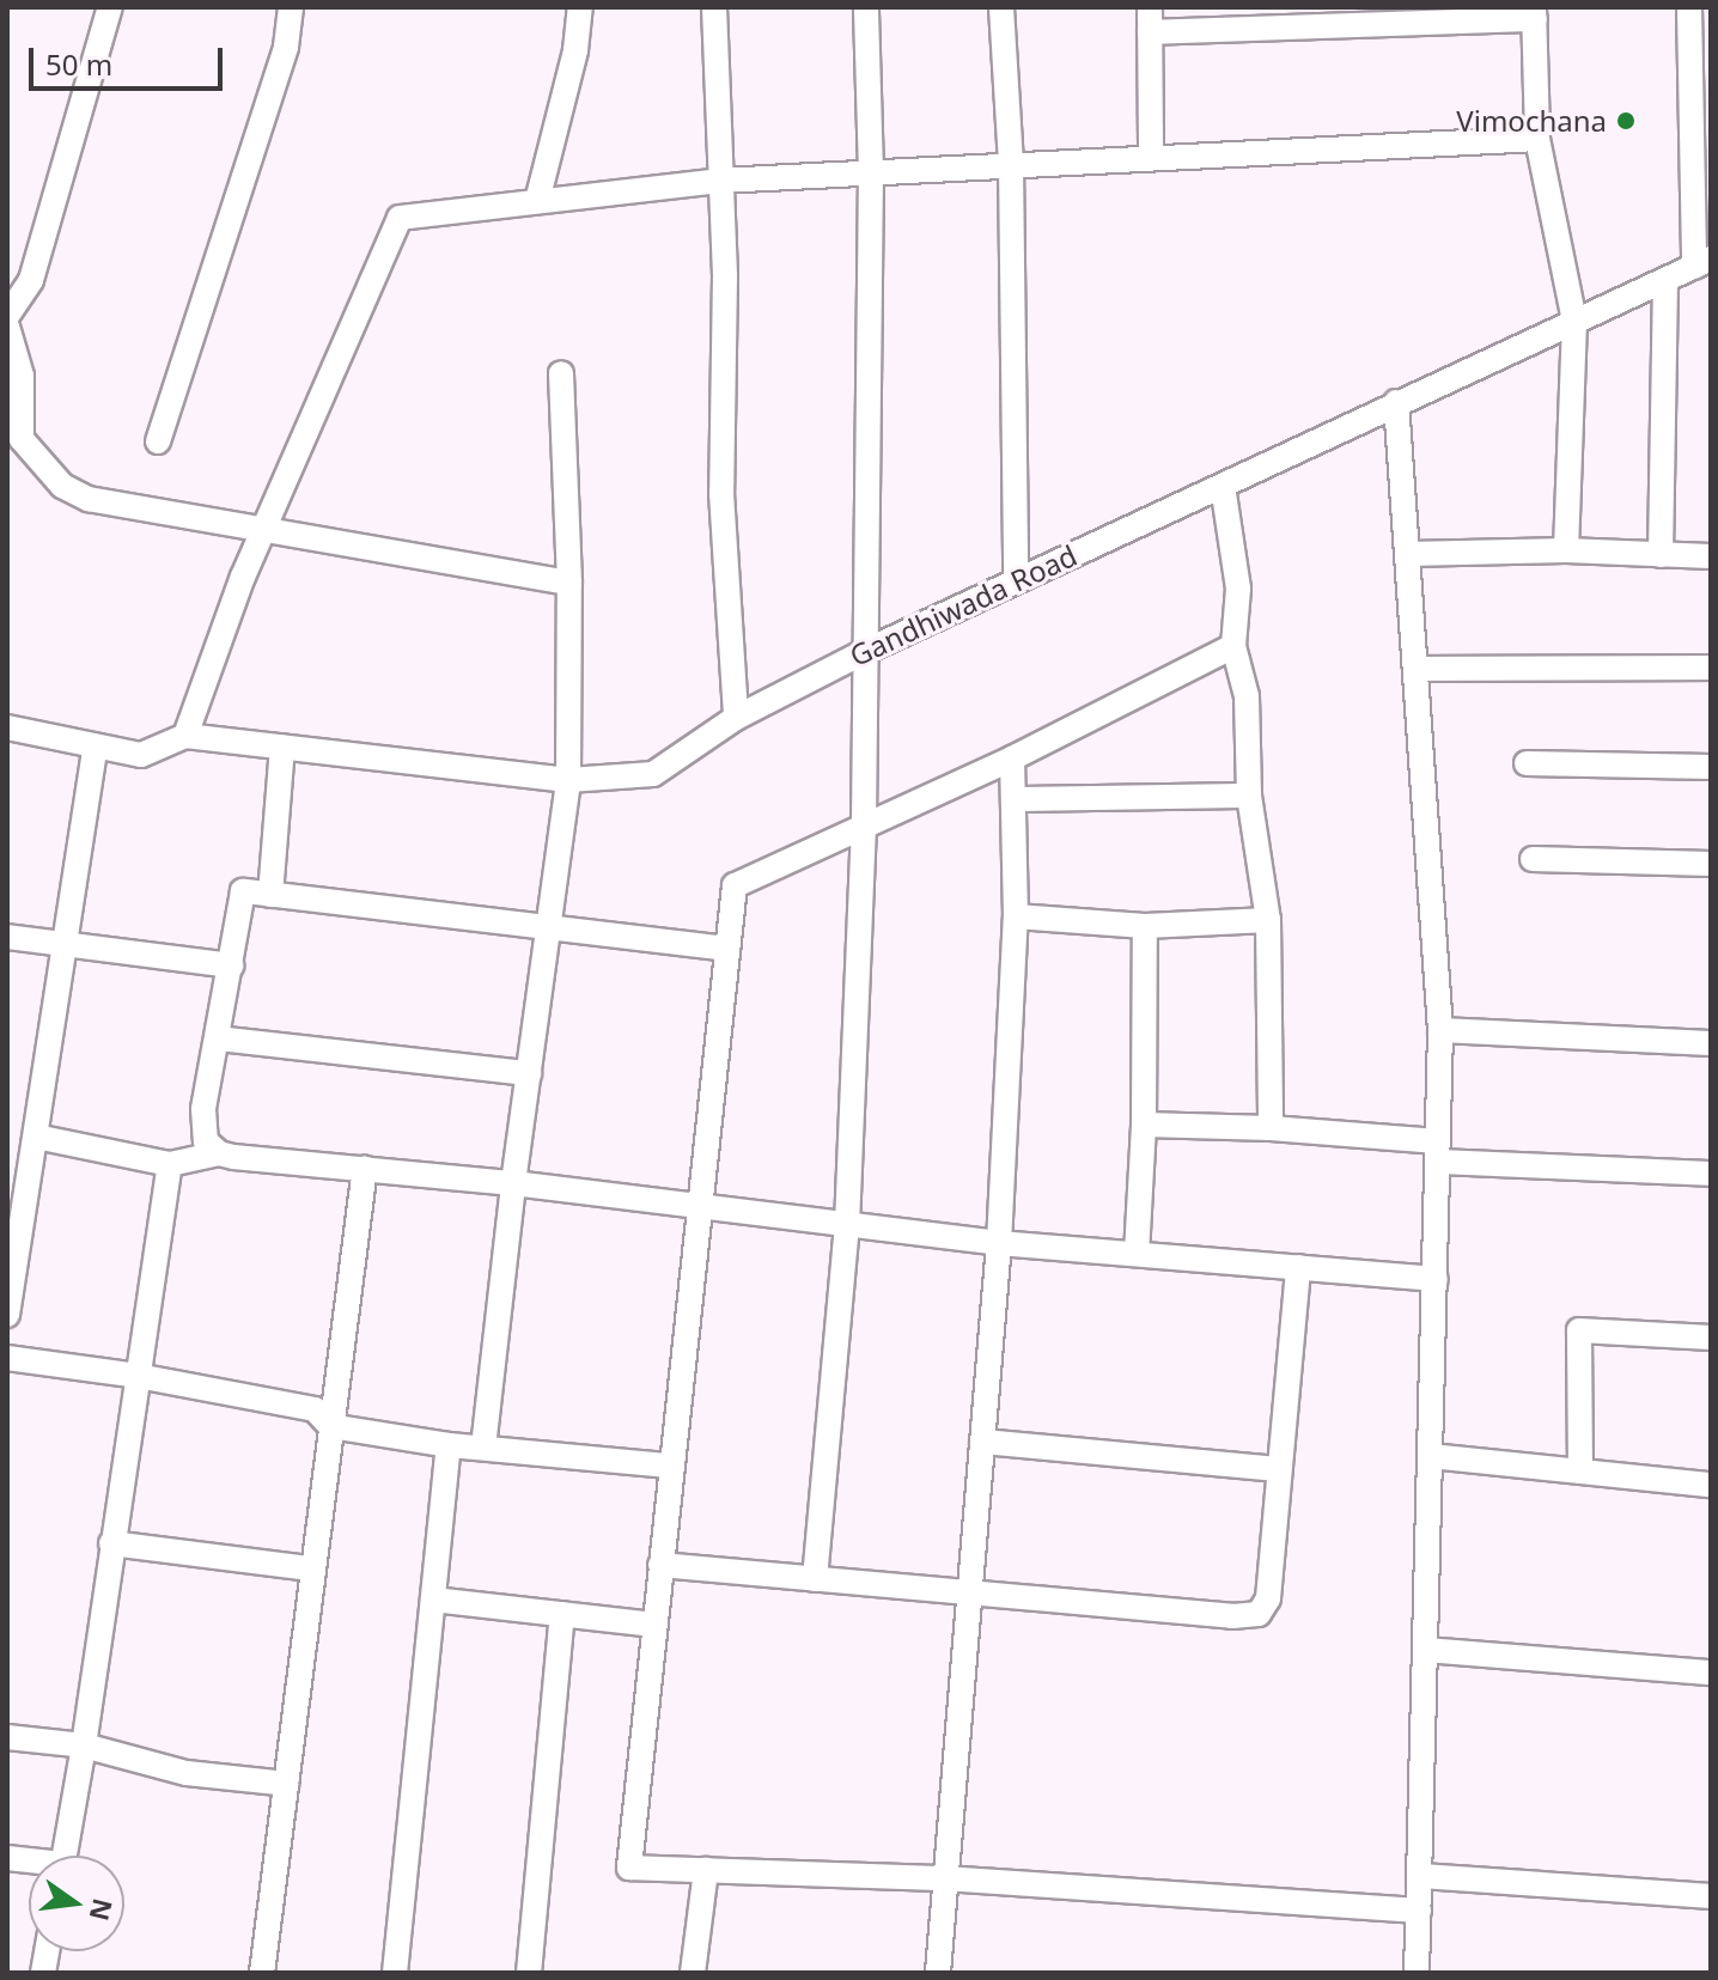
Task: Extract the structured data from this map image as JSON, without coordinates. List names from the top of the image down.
{
  "streets": {
    "street": ["Gandhiwada Road"]
  },
  "places": ["Vimochana"],
  "scale_bar": "50 m",
  "north": "right"
}
